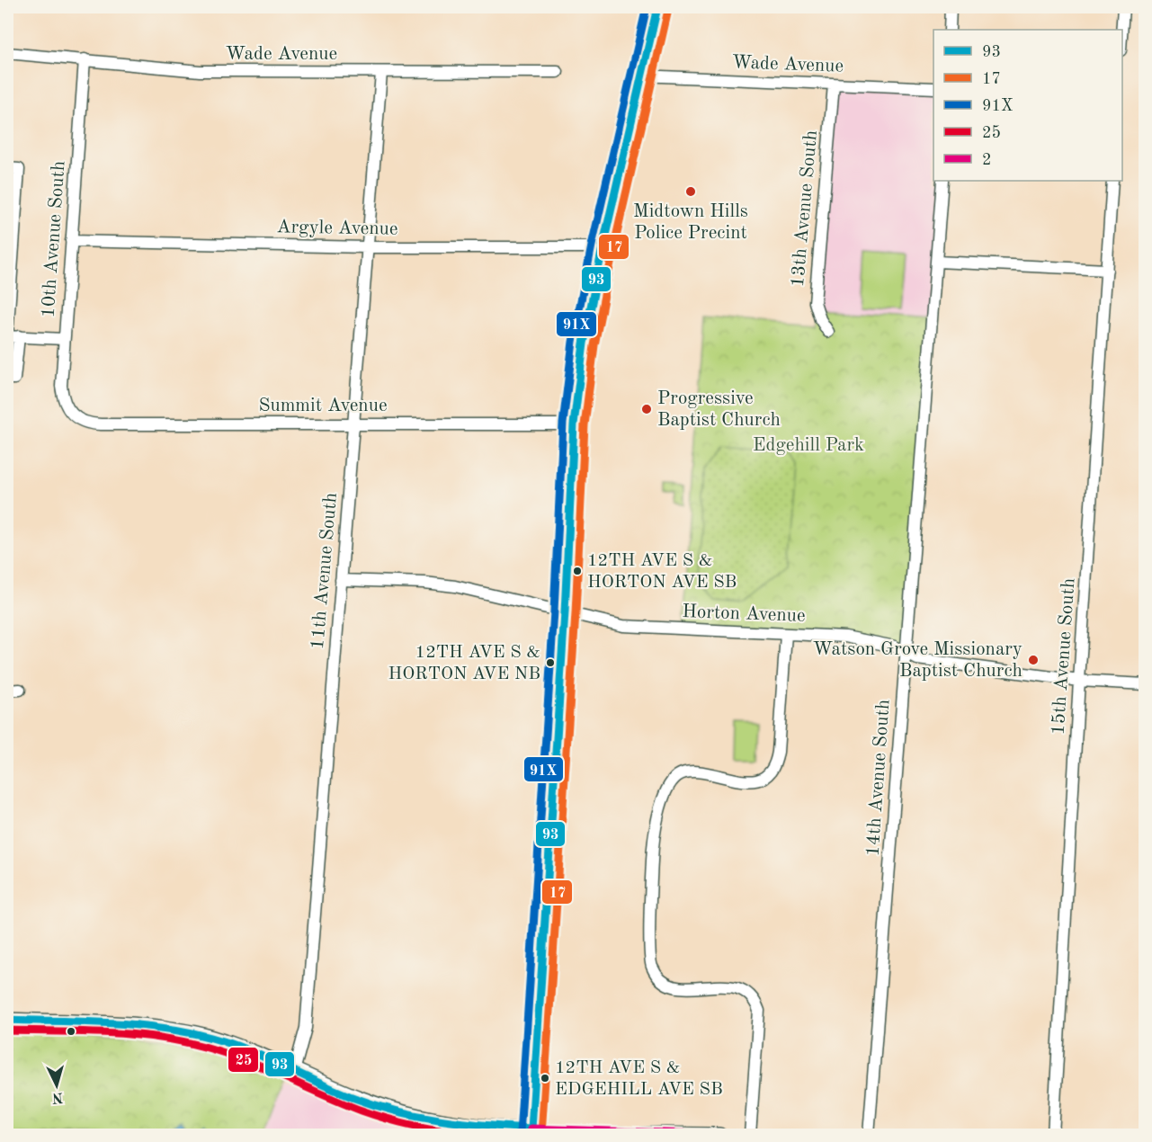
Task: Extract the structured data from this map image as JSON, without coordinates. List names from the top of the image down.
{
  "streets": {
    "street": [
      "Wade Avenue",
      "13th Avenue South",
      "Argyle Avenue",
      "10th Avenue South",
      "Summit Avenue",
      "11th Avenue South",
      "Horton Avenue",
      "15th Avenue South",
      "14th Avenue South"
    ]
  },
  "crossings": [
    ["Wade Avenue", "13th Avenue South"],
    ["Wade Avenue", "10th Avenue South"],
    ["Wade Avenue", "11th Avenue South"],
    ["Argyle Avenue", "10th Avenue South"],
    ["Argyle Avenue", "11th Avenue South"],
    ["10th Avenue South", "Summit Avenue"],
    ["Summit Avenue", "11th Avenue South"],
    ["11th Avenue South", "Horton Avenue"],
    ["Horton Avenue", "15th Avenue South"],
    ["Horton Avenue", "14th Avenue South"]
  ],
  "parks": ["Edgehill Park"],
  "places": [
    "Midtown Hills Police Precint",
    "Progressive Baptist Church",
    "12TH AVE S & HORTON AVE SB",
    "Watson Grove Missionary Baptist Church",
    "12TH AVE S & HORTON AVE NB",
    "12TH AVE S & EDGEHILL AVE SB"
  ],
  "lines": [
    "transit line 93",
    "transit line 91X",
    "transit line 17",
    "transit line 25",
    "transit line 2"
  ],
  "legend": [
    "93",
    "17",
    "91X",
    "25",
    "2"
  ],
  "north": "bottom"
}
